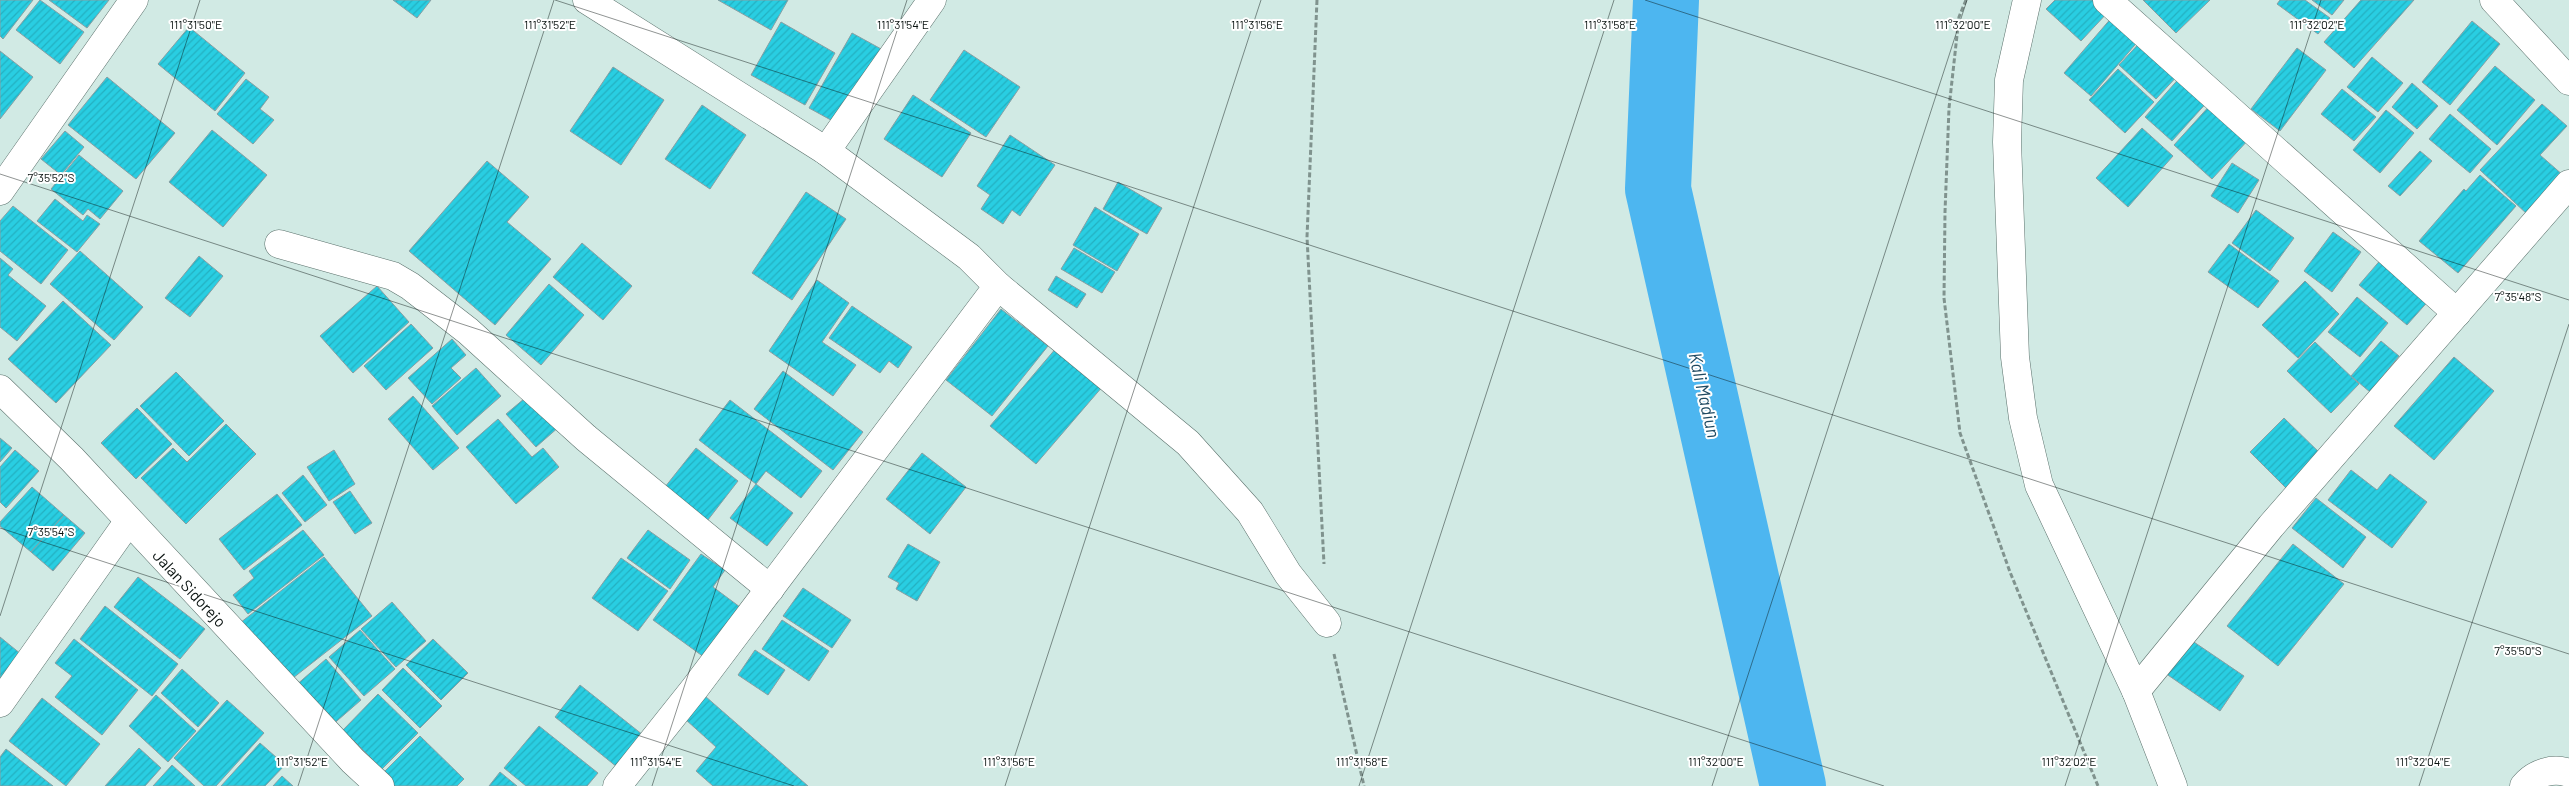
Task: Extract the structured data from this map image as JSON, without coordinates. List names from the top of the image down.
{
  "streets": {
    "street": ["Jalan Sidorejo"]
  },
  "water": ["Kali Madiun"],
  "coordinates": [
    "111°31'50\"E",
    "111°31'52\"E",
    "111°31'54\"E",
    "111°31'56\"E",
    "111°31'58\"E",
    "111°32'00\"E",
    "111°32'02\"E",
    "7°35'52\"S",
    "7°35'48\"S",
    "7°35'54\"S",
    "7°35'50\"S",
    "111°32'04\"E"
  ]
}
